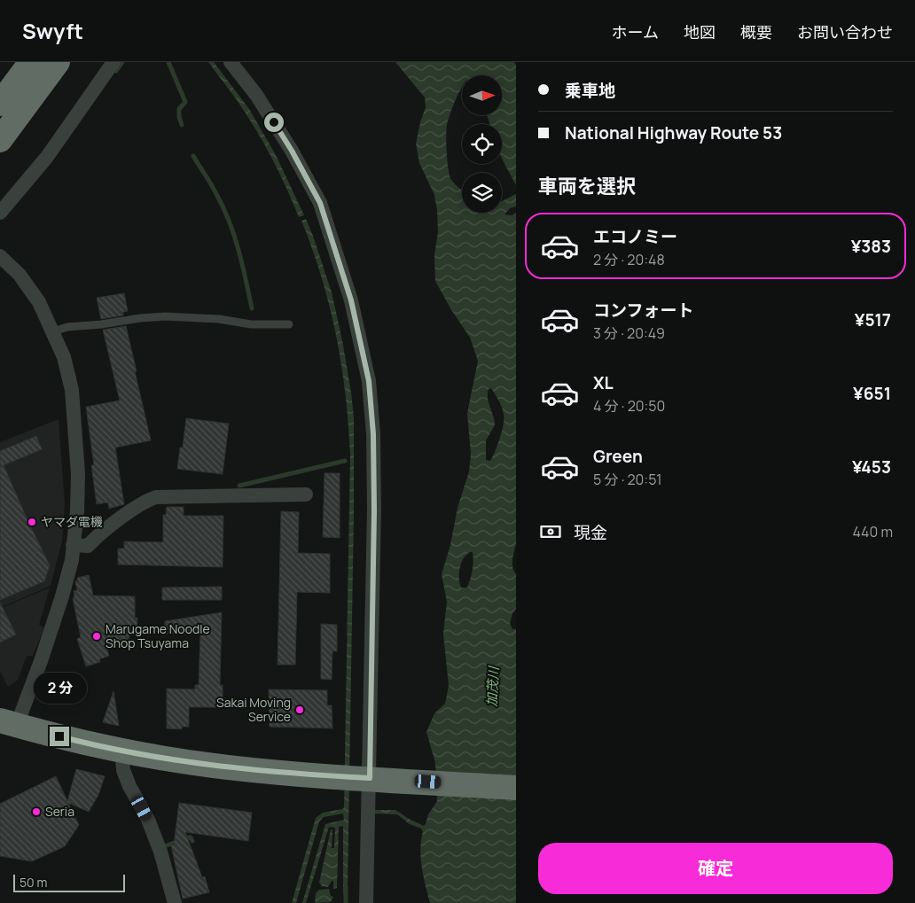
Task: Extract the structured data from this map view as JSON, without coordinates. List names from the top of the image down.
{
  "water": ["加茂川"],
  "places": [
    "ヤマダ電機",
    "Marugame Noodle Shop Tsuyama",
    "Sakai Moving Service",
    "Seria"
  ],
  "scale_bar": "50 m",
  "north": "right",
  "page": {
    "header": "Swyft",
    "nav": [
      "ホーム",
      "地図",
      "概要",
      "お問い合わせ"
    ],
    "banner": ["乗車地", "National Highway Route 53"],
    "heading": "車両を選択",
    "list": [
      {
        "name": "エコノミー",
        "note": "2 分 · 20:48",
        "value": "¥383"
      },
      {
        "name": "コンフォート",
        "note": "3 分 · 20:49",
        "value": "¥517"
      },
      {
        "name": "XL",
        "note": "4 分 · 20:50",
        "value": "¥651"
      },
      {
        "name": "Green",
        "note": "5 分 · 20:51",
        "value": "¥453"
      }
    ],
    "pay": ["現金", "440 m"],
    "bubble": "2 分",
    "buttons": "確定",
    "scale": "50 m"
  }
}
